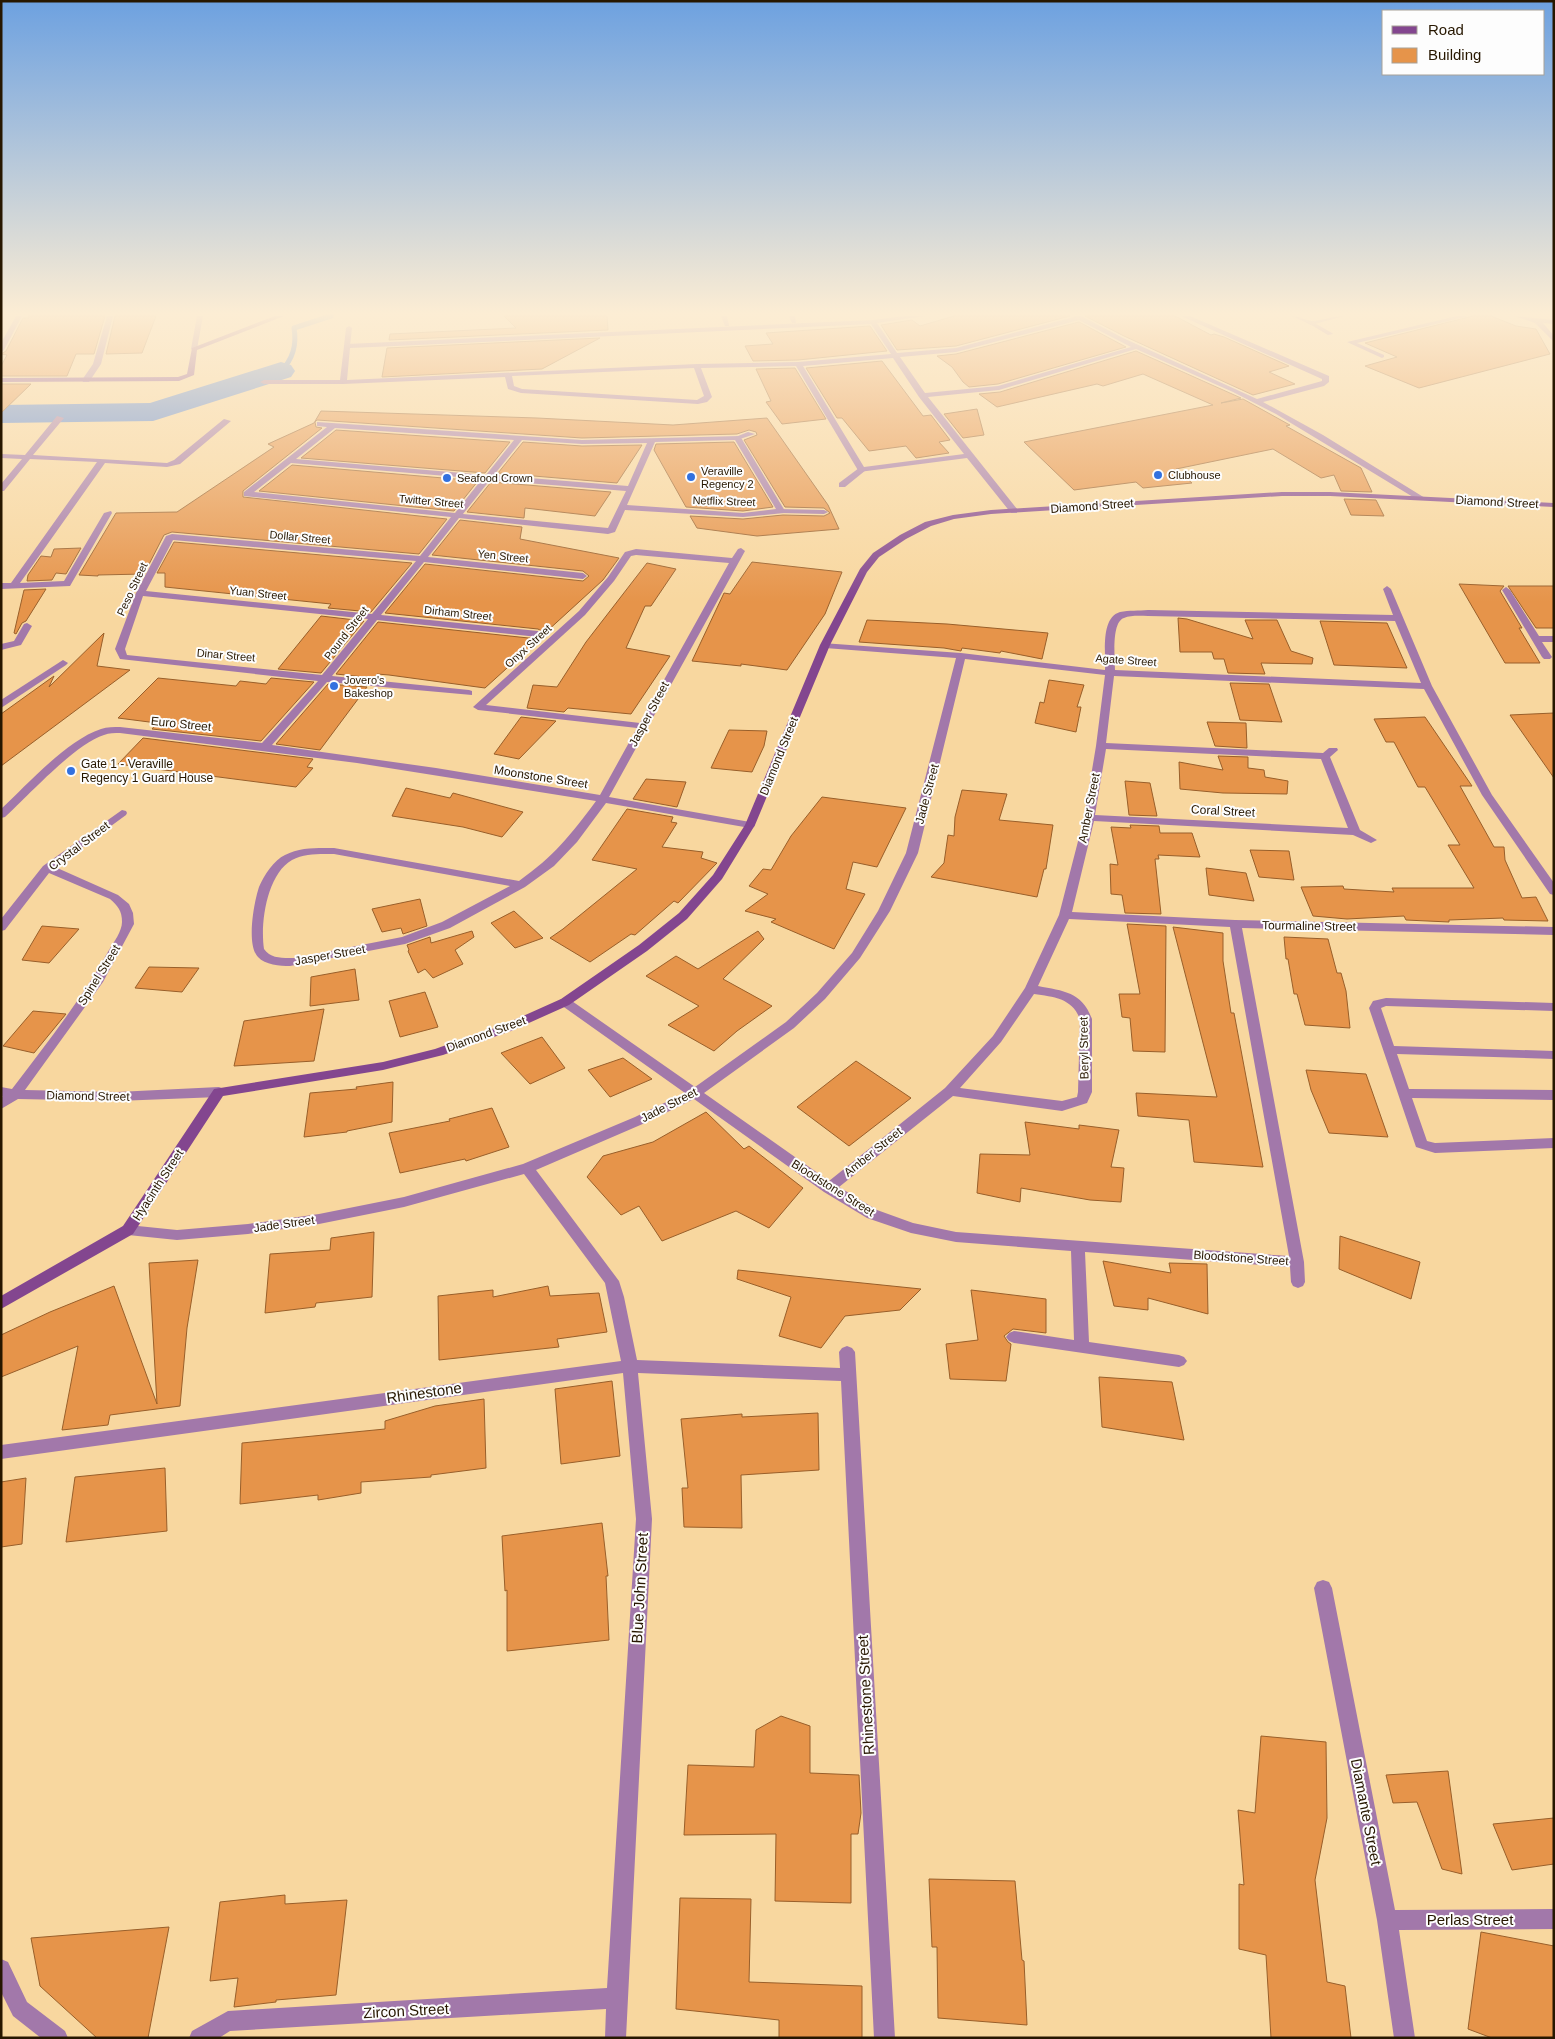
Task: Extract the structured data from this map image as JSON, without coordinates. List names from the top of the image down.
{
  "streets": {
    "street": [
      "Twitter Street",
      "Netflix Street",
      "Diamond Street",
      "Dollar Street",
      "Yen Street",
      "Peso Street",
      "Yuan Street",
      "Dirham Street",
      "Pound Street",
      "Onyx Street",
      "Dinar Street",
      "Agate Street",
      "Jasper Street",
      "Euro Street",
      "Moonstone Street",
      "Jade Street",
      "Amber Street",
      "Coral Street",
      "Crystal Street",
      "Tourmaline Street",
      "Spinel Street",
      "Beryl Street",
      "Hyacinth Street",
      "Bloodstone Street",
      "Rhinestone",
      "Blue John Street",
      "Rhinestone Street",
      "Diamante Street",
      "Perlas Street",
      "Zircon Street"
    ]
  },
  "crossings": [
    ["Twitter Street", "Netflix Street"],
    ["Twitter Street", "Pound Street"],
    ["Diamond Street", "Agate Street"],
    ["Diamond Street", "Moonstone Street"],
    ["Diamond Street", "Spinel Street"],
    ["Diamond Street", "Hyacinth Street"],
    ["Diamond Street", "Bloodstone Street"],
    ["Dollar Street", "Yen Street"],
    ["Dollar Street", "Peso Street"],
    ["Dollar Street", "Pound Street"],
    ["Yen Street", "Pound Street"],
    ["Peso Street", "Yuan Street"],
    ["Peso Street", "Dinar Street"],
    ["Yuan Street", "Dirham Street"],
    ["Yuan Street", "Pound Street"],
    ["Dirham Street", "Pound Street"],
    ["Pound Street", "Dinar Street"],
    ["Pound Street", "Euro Street"],
    ["Onyx Street", "Jasper Street"],
    ["Agate Street", "Jade Street"],
    ["Agate Street", "Amber Street"],
    ["Jasper Street", "Moonstone Street"],
    ["Euro Street", "Moonstone Street"],
    ["Jade Street", "Hyacinth Street"],
    ["Jade Street", "Bloodstone Street"],
    ["Jade Street", "Blue John Street"],
    ["Amber Street", "Coral Street"],
    ["Amber Street", "Tourmaline Street"],
    ["Amber Street", "Beryl Street"],
    ["Amber Street", "Bloodstone Street"],
    ["Crystal Street", "Spinel Street"],
    ["Tourmaline Street", "Bloodstone Street"],
    ["Rhinestone", "Blue John Street"],
    ["Rhinestone", "Rhinestone Street"],
    ["Blue John Street", "Zircon Street"],
    ["Diamante Street", "Perlas Street"]
  ],
  "places": [
    "Clubhouse",
    "Veraville Regency 2",
    "Seafood Crown",
    "Jovero's Bakeshop",
    "Gate 1 - Veraville Regency 1 Guard House"
  ],
  "legend": ["Road", "Building"]
}
